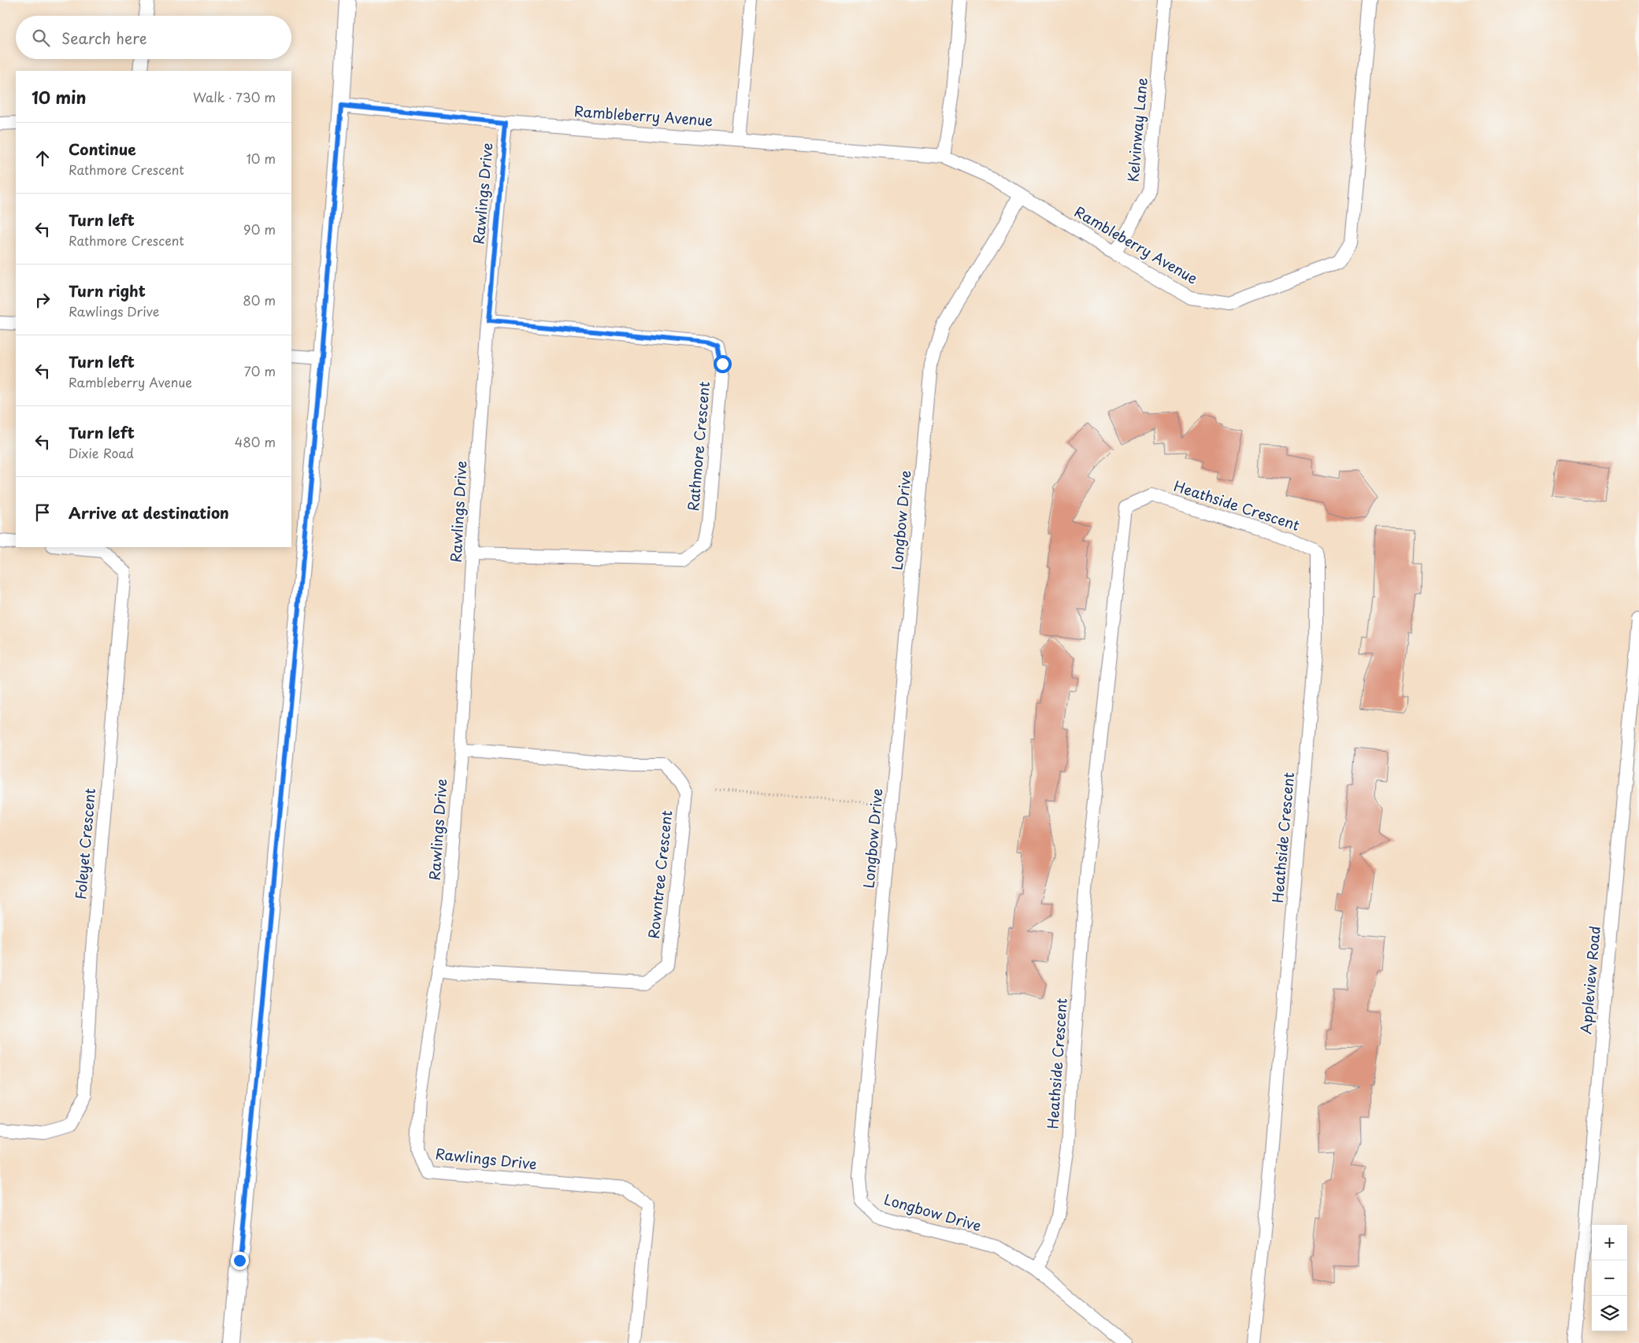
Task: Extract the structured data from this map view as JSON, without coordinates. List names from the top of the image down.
{
  "streets": {
    "street": [
      "Rambleberry Avenue",
      "Kelvinway Lane",
      "Rawlings Drive",
      "Rathmore Crescent",
      "Heathside Crescent",
      "Longbow Drive",
      "Foleyet Crescent",
      "Rowntree Crescent",
      "Appleview Road"
    ]
  },
  "crossings": [
    ["Rambleberry Avenue", "Kelvinway Lane"],
    ["Rambleberry Avenue", "Rawlings Drive"],
    ["Rambleberry Avenue", "Longbow Drive"],
    ["Rawlings Drive", "Rathmore Crescent"],
    ["Rawlings Drive", "Rowntree Crescent"],
    ["Heathside Crescent", "Longbow Drive"]
  ],
  "page": {
    "search": "Search here",
    "heading": ["10 min", "Walk · 730 m"],
    "list": [
      ["Continue", "Rathmore Crescent", "10 m"],
      ["Turn left", "Rathmore Crescent", "90 m"],
      ["Turn right", "Rawlings Drive", "80 m"],
      ["Turn left", "Rambleberry Avenue", "70 m"],
      ["Turn left", "Dixie Road", "480 m"],
      "Arrive at destination"
    ],
    "map_buttons": ["+", "−"]
  }
}
